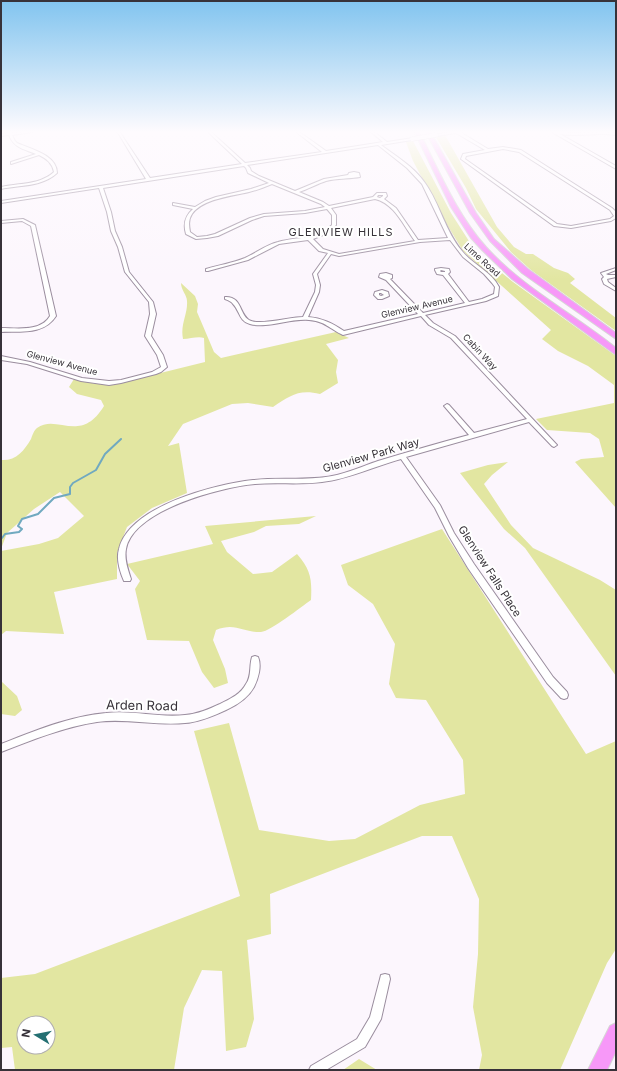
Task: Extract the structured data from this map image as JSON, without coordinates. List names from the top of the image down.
{
  "streets": {
    "street": [
      "Lime Road",
      "Glenview Avenue",
      "Cabin Way",
      "Glenview Park Way",
      "Glenview Falls Place",
      "Arden Road"
    ]
  },
  "crossings": [
    ["Lime Road", "Glenview Avenue"],
    ["Glenview Avenue", "Cabin Way"],
    ["Cabin Way", "Glenview Park Way"],
    ["Glenview Park Way", "Glenview Falls Place"]
  ],
  "districts": ["GLENVIEW HILLS"],
  "north": "left"
}
